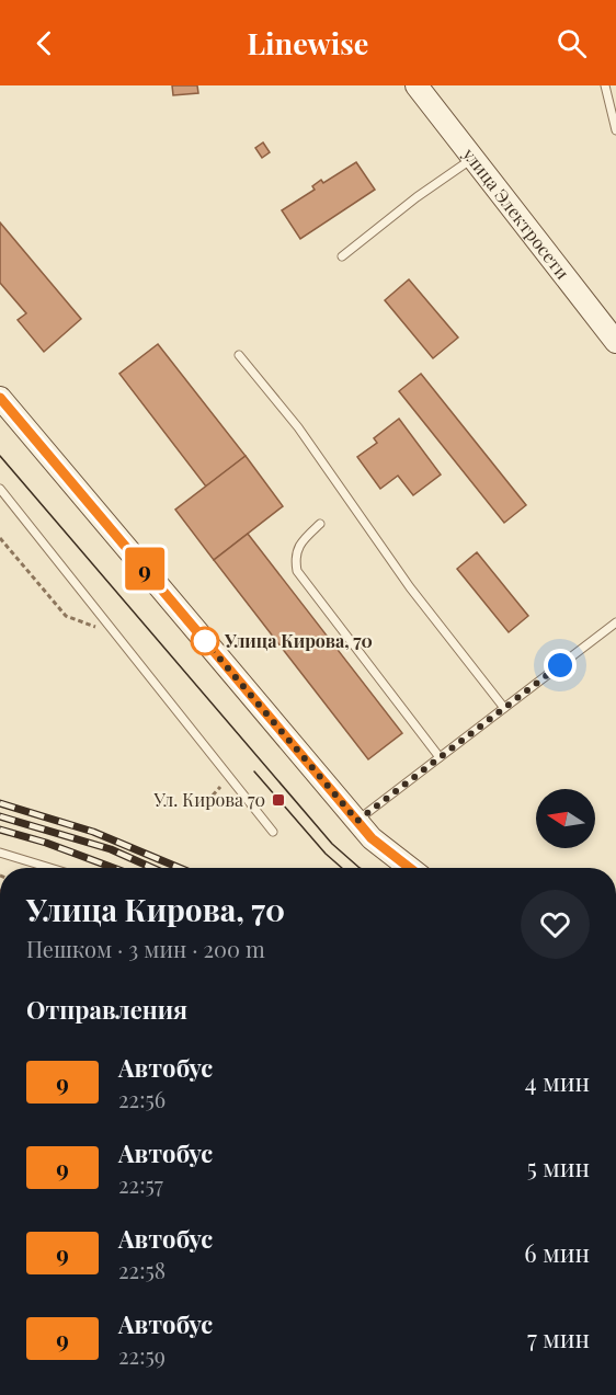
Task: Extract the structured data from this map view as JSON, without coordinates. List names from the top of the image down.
{
  "streets": {
    "main road": ["улица Электросети"]
  },
  "places": {
    "other": ["Улица Кирова, 70"],
    "transit": ["Ул. Кирова 70"]
  },
  "lines": ["bus line 9"],
  "north": "left",
  "page": {
    "header": "Linewise",
    "on_map": "9",
    "heading": [
      ["Улица Кирова, 70", "Пешком · 3 мин · 200 m"],
      "Отправления"
    ],
    "list": [
      {
        "mark": "9",
        "name": "Автобус",
        "note": "22:56",
        "value": "4 мин"
      },
      {
        "mark": "9",
        "name": "Автобус",
        "note": "22:57",
        "value": "5 мин"
      },
      {
        "mark": "9",
        "name": "Автобус",
        "note": "22:58",
        "value": "6 мин"
      },
      {
        "mark": "9",
        "name": "Автобус",
        "note": "22:59",
        "value": "7 мин"
      }
    ]
  }
}
